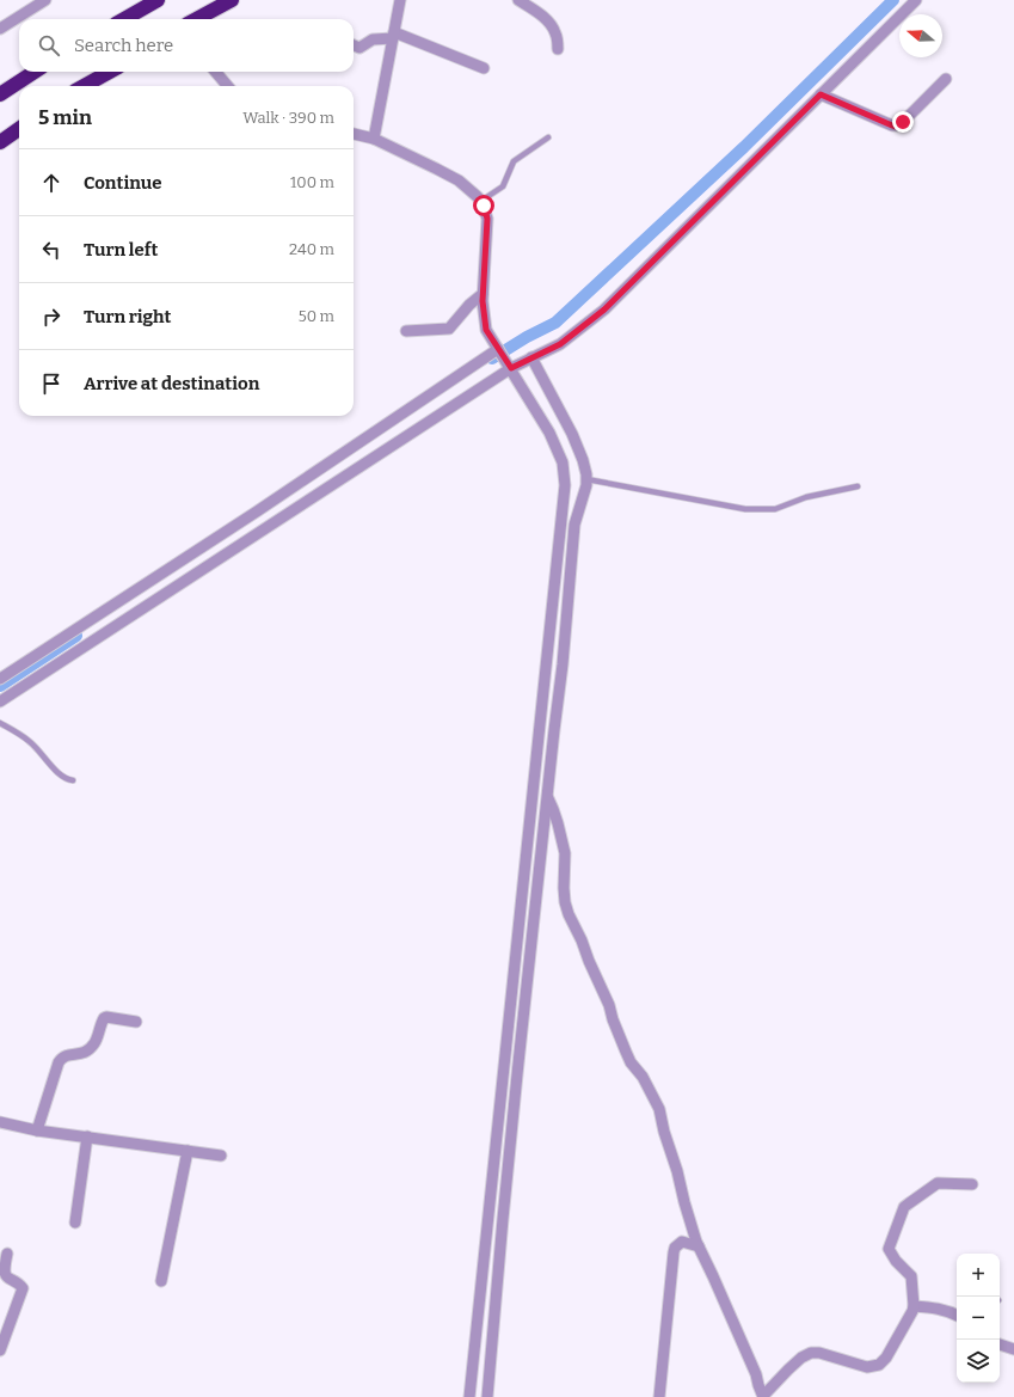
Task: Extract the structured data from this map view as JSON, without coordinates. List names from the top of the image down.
{
  "north": "left",
  "page": {
    "search": "Search here",
    "heading": ["5 min", "Walk · 390 m"],
    "list": [
      ["Continue", "100 m"],
      ["Turn left", "240 m"],
      ["Turn right", "50 m"],
      "Arrive at destination"
    ],
    "map_buttons": ["+", "−"]
  }
}
